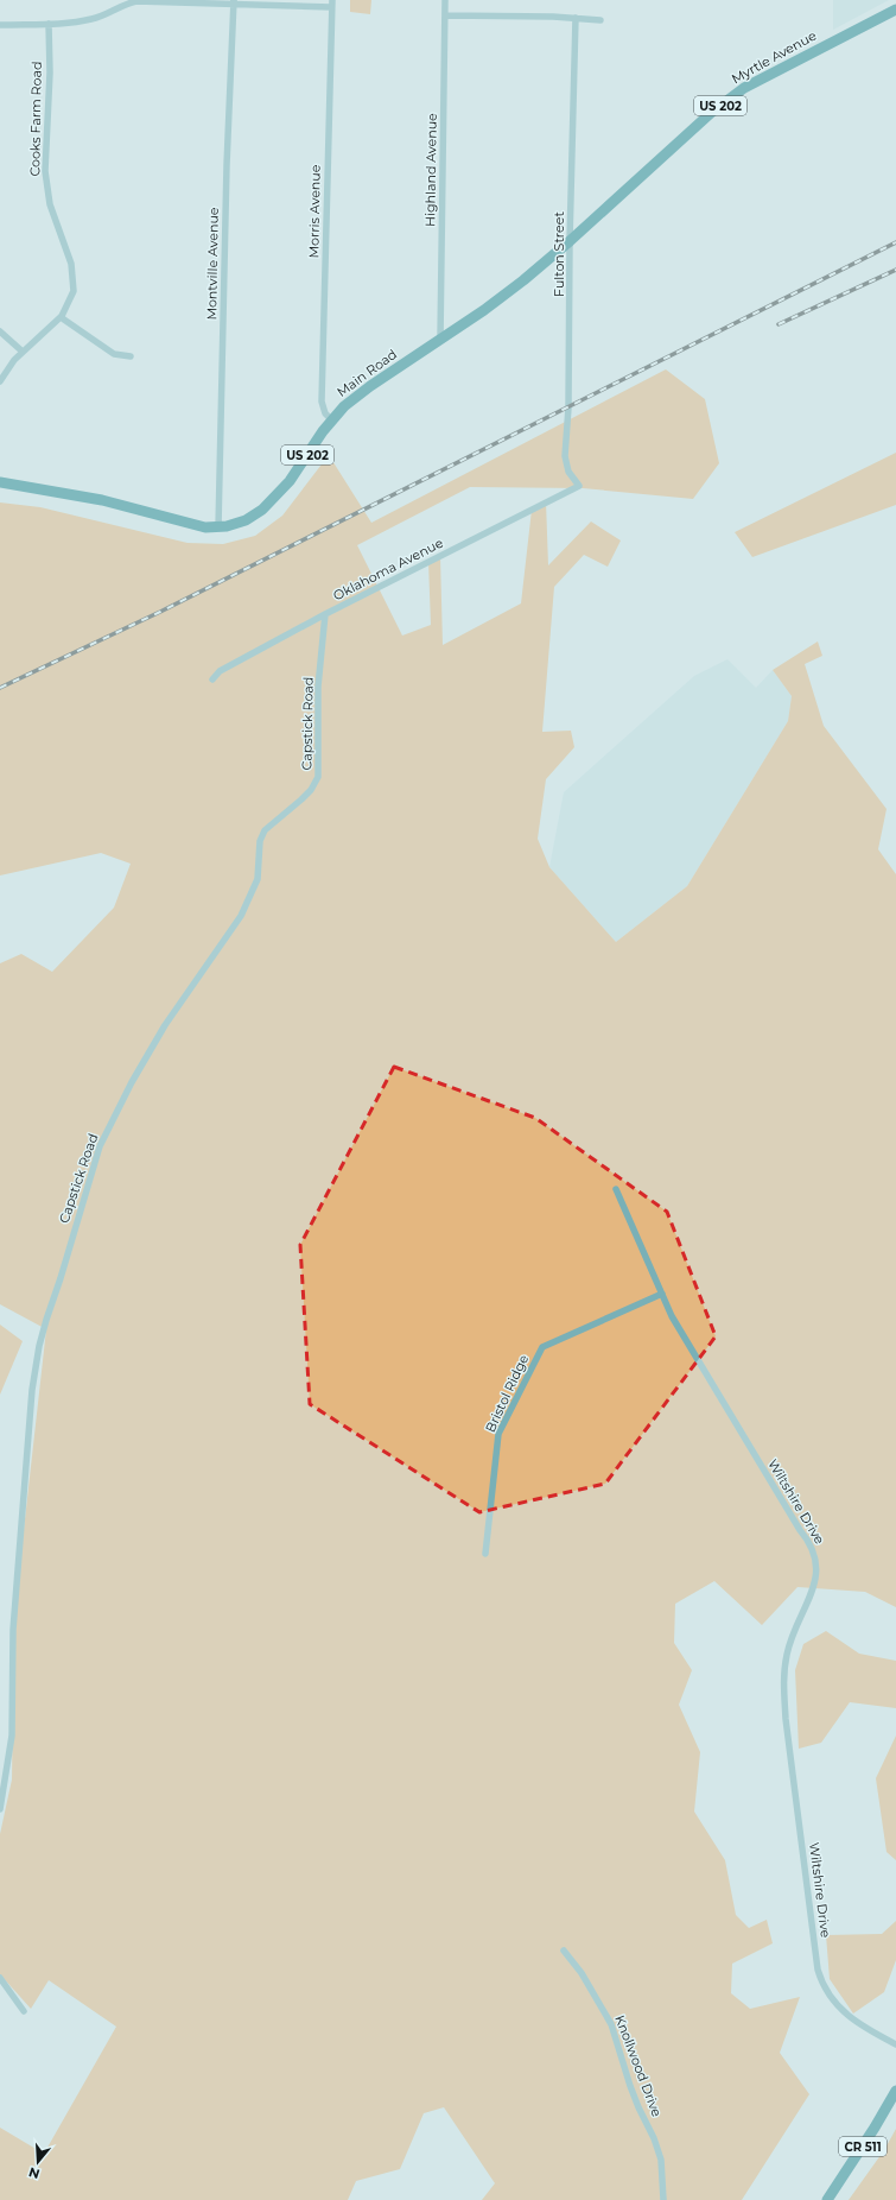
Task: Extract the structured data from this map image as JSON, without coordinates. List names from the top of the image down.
{
  "streets": {
    "main road": [
      "Myrtle Avenue",
      "US 202",
      "Main Road",
      "CR 511"
    ],
    "street": [
      "Cooks Farm Road",
      "Highland Avenue",
      "Morris Avenue",
      "Fulton Street",
      "Montville Avenue",
      "Oklahoma Avenue",
      "Capstick Road",
      "Bristol Ridge",
      "Wiltshire Drive",
      "Knollwood Drive"
    ]
  },
  "crossings": [
    ["Myrtle Avenue", "Fulton Street"],
    ["Myrtle Avenue", "Main Road"],
    ["Highland Avenue", "Main Road"],
    ["Morris Avenue", "Main Road"],
    ["Fulton Street", "Main Road"],
    ["Fulton Street", "Oklahoma Avenue"],
    ["Montville Avenue", "Main Road"],
    ["Oklahoma Avenue", "Capstick Road"],
    ["Bristol Ridge", "Wiltshire Drive"]
  ],
  "north": "bottom"
}
